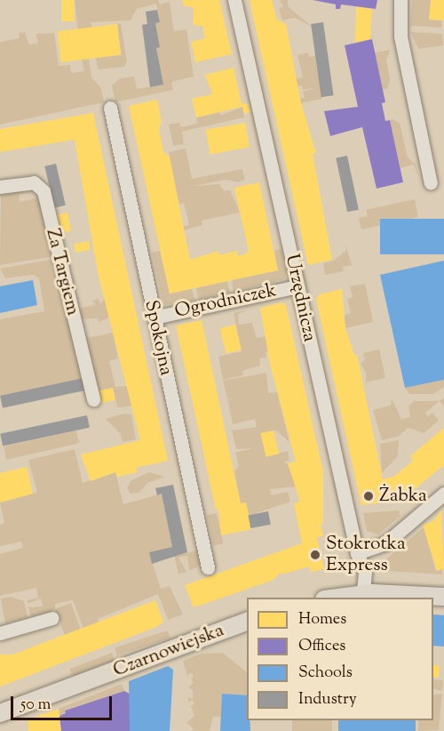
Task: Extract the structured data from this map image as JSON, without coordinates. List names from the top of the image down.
{
  "streets": {
    "main road": ["Czarnowiejska"],
    "street": [
      "Za Targiem",
      "Urzędnicza",
      "Ogrodniczek",
      "Spokojna"
    ]
  },
  "crossings": [
    ["Urzędnicza", "Ogrodniczek"],
    ["Ogrodniczek", "Spokojna"]
  ],
  "places": ["Żabka", "Stokrotka Express"],
  "legend": [
    "Homes",
    "Offices",
    "Schools",
    "Industry"
  ],
  "scale_bar": "50 m"
}
